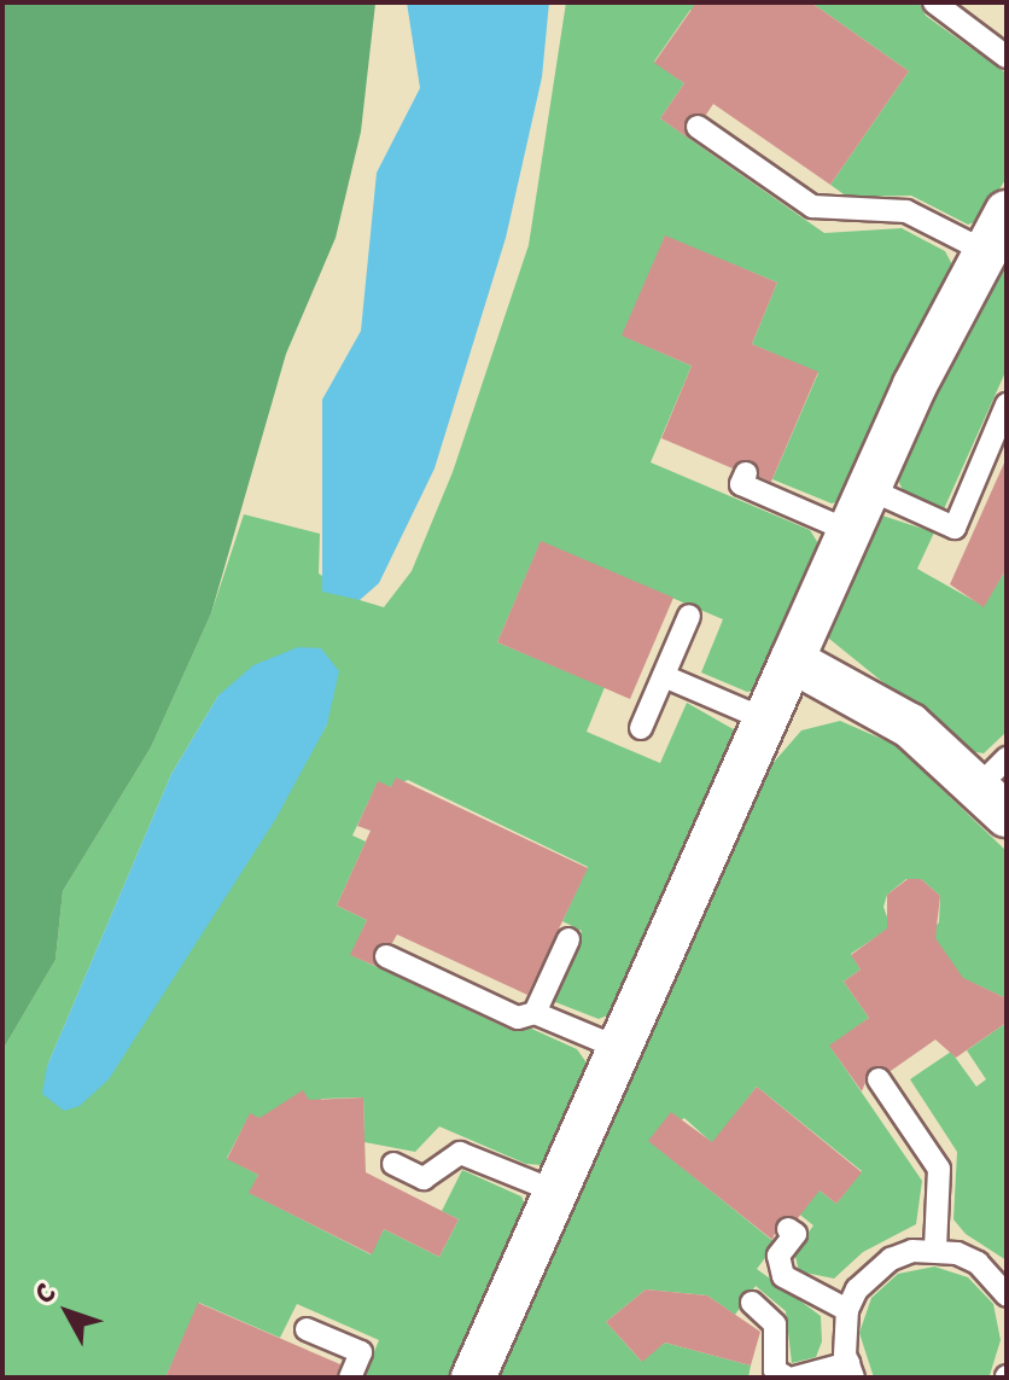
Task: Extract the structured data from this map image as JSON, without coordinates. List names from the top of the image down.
{
  "north": "top left"
}
